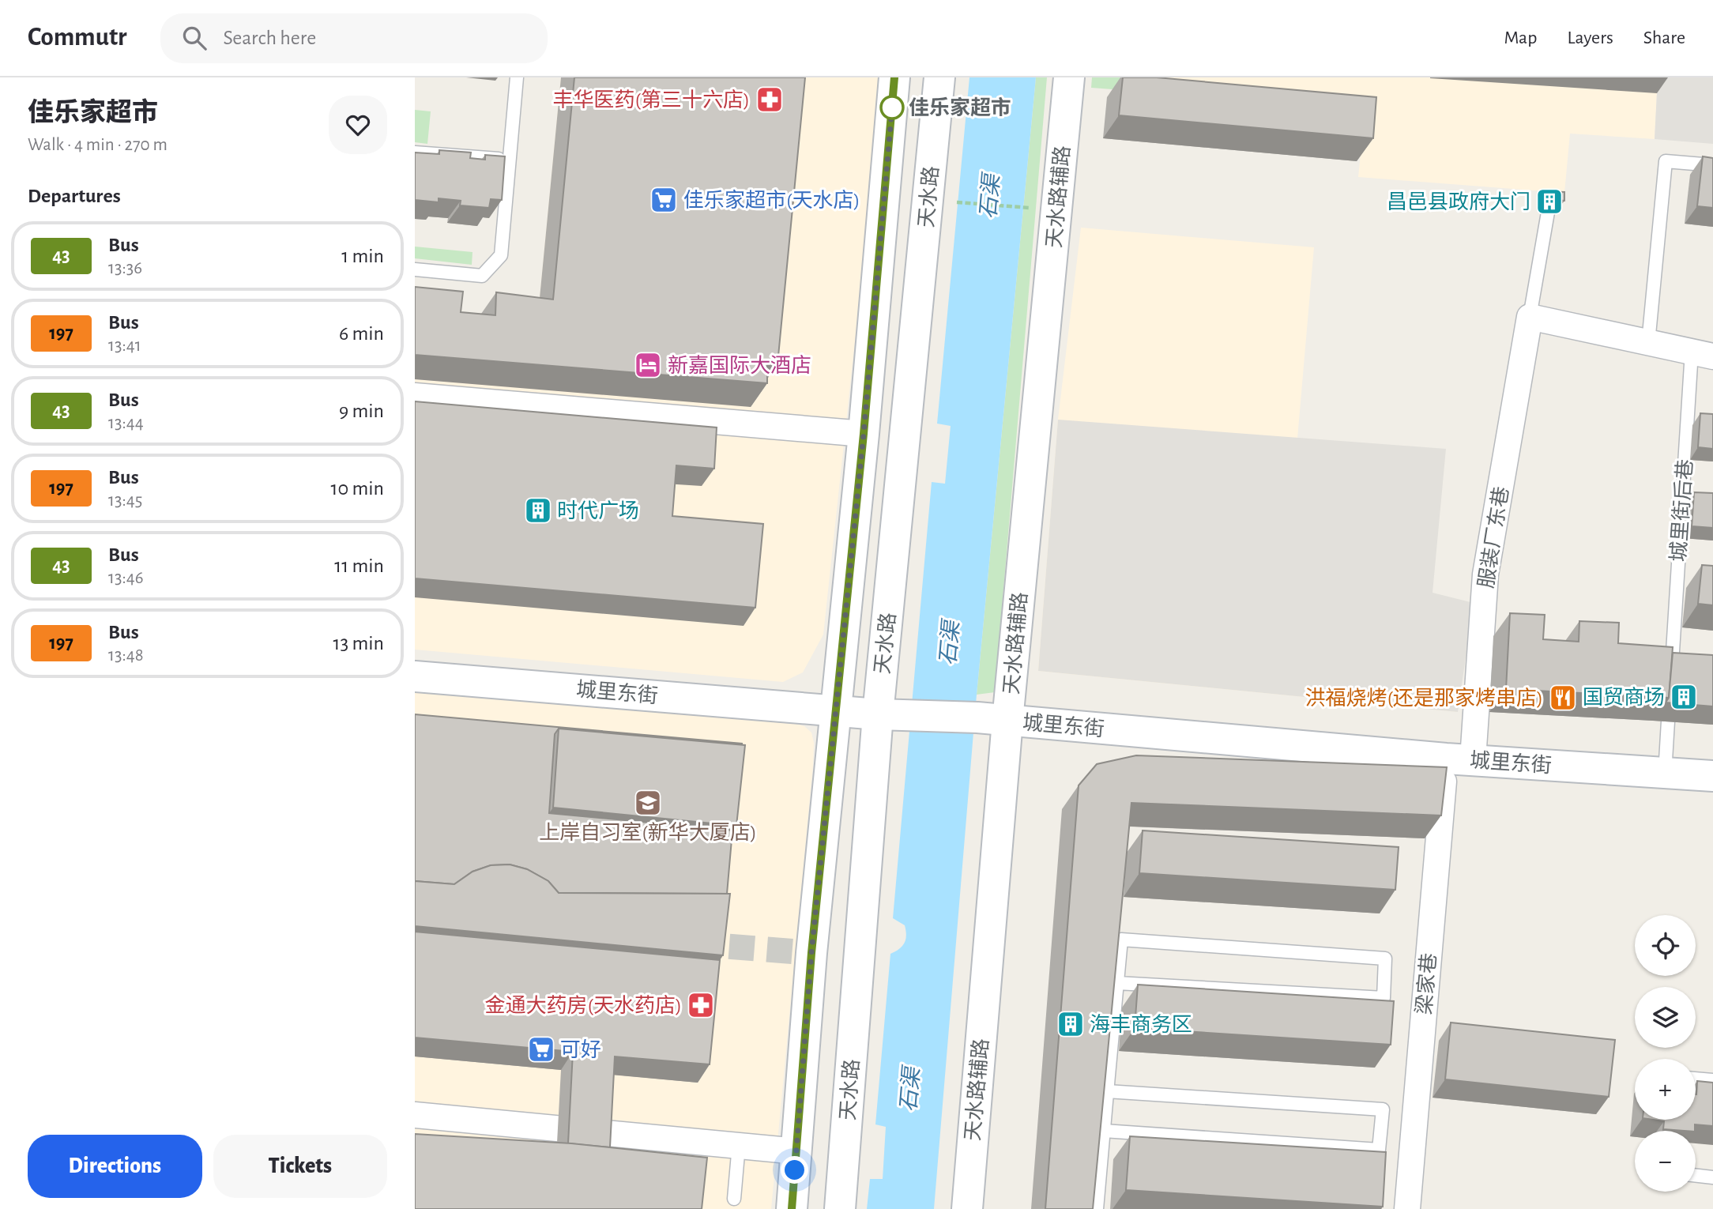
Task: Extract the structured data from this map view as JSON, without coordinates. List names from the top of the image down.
{
  "streets": {
    "street": [
      "天水路",
      "天水路辅路",
      "城里街后巷",
      "服装厂东巷",
      "城里东街",
      "梁家巷"
    ]
  },
  "crossings": [
    ["天水路", "城里东街"],
    ["天水路辅路", "城里东街"],
    ["城里街后巷", "服装厂东巷"],
    ["服装厂东巷", "城里东街"],
    ["服装厂东巷", "梁家巷"],
    ["城里东街", "梁家巷"]
  ],
  "water": ["石渠"],
  "places": {
    "pharmacy": ["丰华医药(第三十六店)", "金通大药房(天水药店)"],
    "other": ["佳乐家超市"],
    "supermarket": ["佳乐家超市(天水店)", "可好"],
    "building": [
      "昌邑县政府大门",
      "时代广场",
      "国贸商场",
      "海丰商务区"
    ],
    "hotel": ["新嘉国际大酒店"],
    "restaurant": ["洪福烧烤(还是那家烤串店)"],
    "school or university": ["上岸自习室(新华大厦店)"]
  },
  "lines": ["bus line 43"],
  "page": {
    "header": "Commutr",
    "search": "Search here",
    "nav": ["Map", "Layers", "Share"],
    "heading": [
      ["佳乐家超市", "Walk · 4 min · 270 m"],
      "Departures"
    ],
    "list": [
      {
        "mark": "43",
        "name": "Bus",
        "note": "13:36",
        "value": "1 min"
      },
      {
        "mark": "197",
        "name": "Bus",
        "note": "13:41",
        "value": "6 min"
      },
      {
        "mark": "43",
        "name": "Bus",
        "note": "13:44",
        "value": "9 min"
      },
      {
        "mark": "197",
        "name": "Bus",
        "note": "13:45",
        "value": "10 min"
      },
      {
        "mark": "43",
        "name": "Bus",
        "note": "13:46",
        "value": "11 min"
      },
      {
        "mark": "197",
        "name": "Bus",
        "note": "13:48",
        "value": "13 min"
      }
    ],
    "map_buttons": ["+", "−"],
    "buttons": ["Directions", "Tickets"]
  }
}
